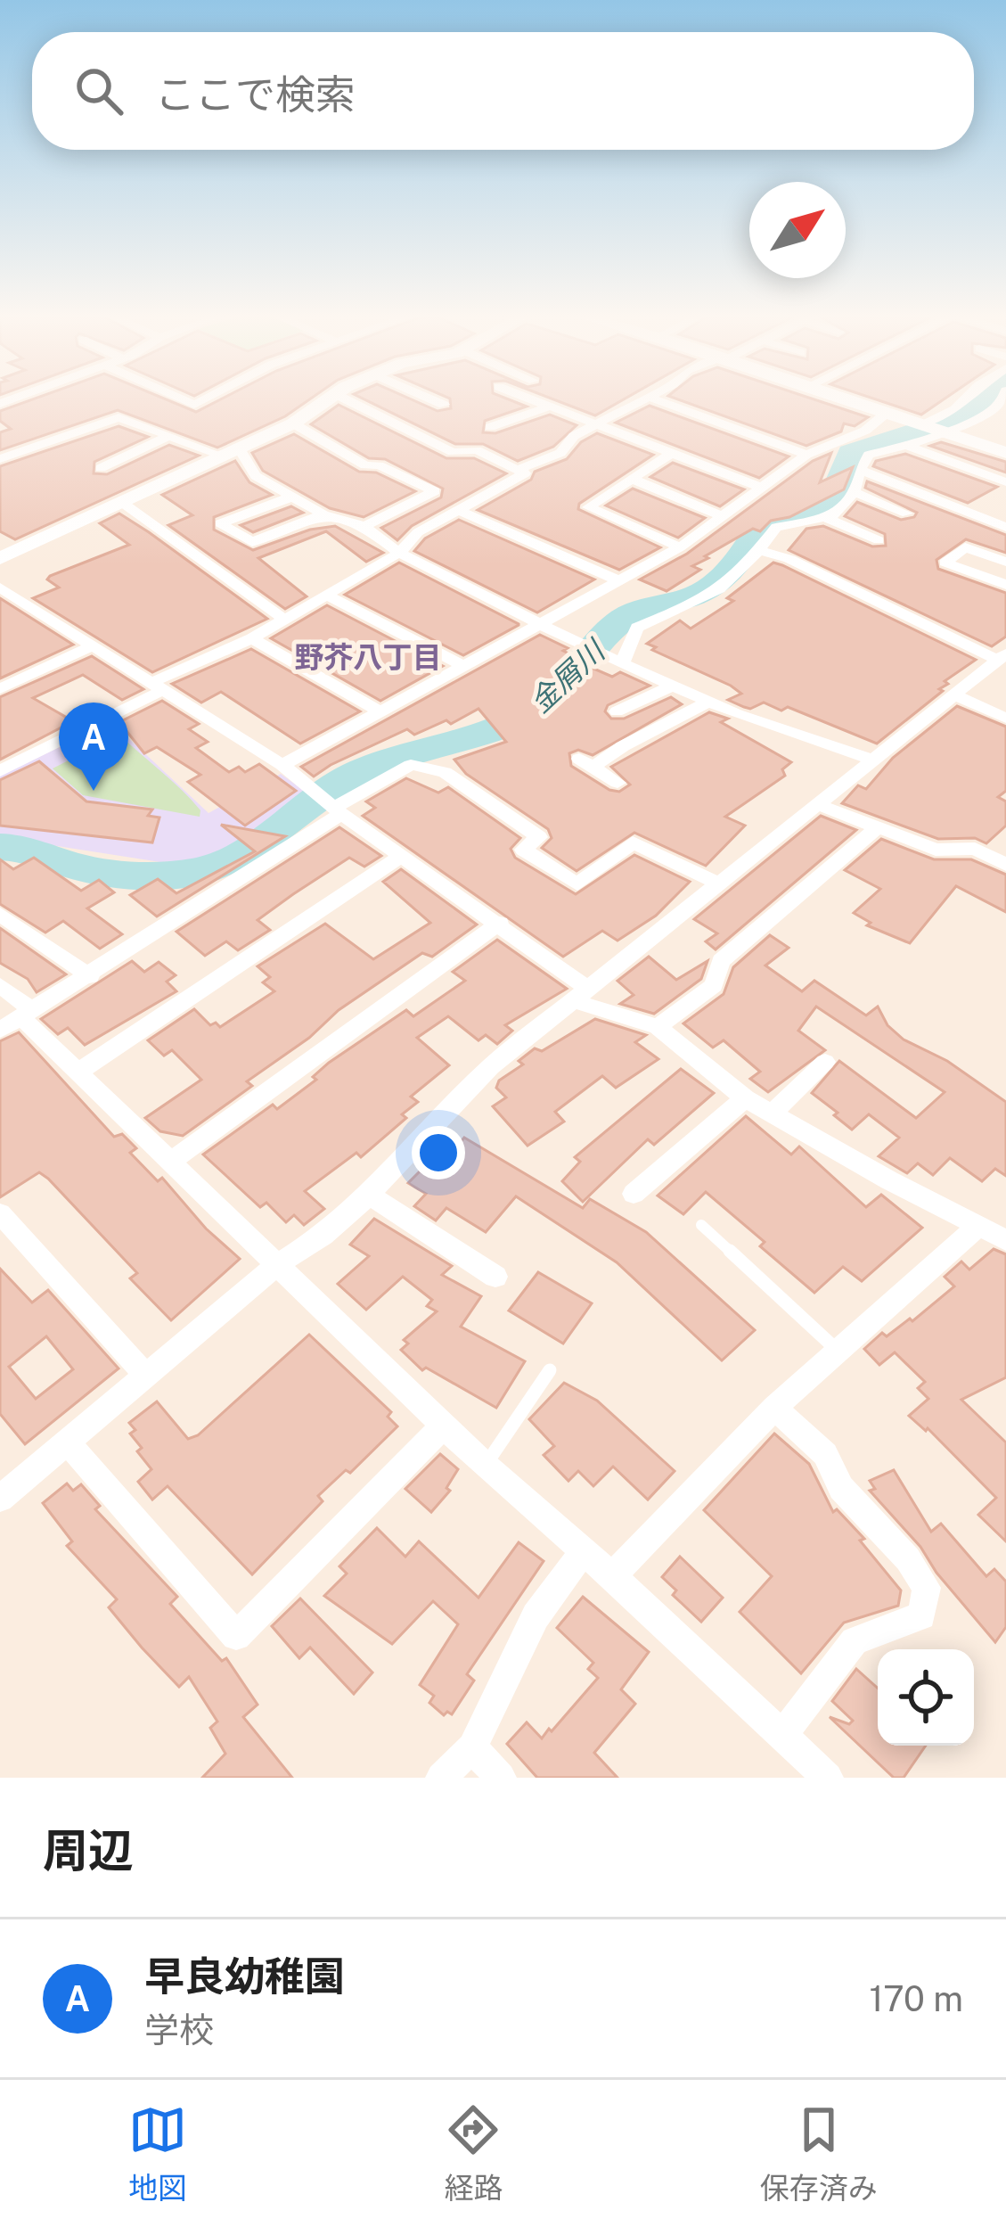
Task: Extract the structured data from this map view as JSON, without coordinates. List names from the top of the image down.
{
  "districts": ["野芥八丁目"],
  "water": ["金屑川"],
  "north": "top right",
  "page": {
    "search": "ここで検索",
    "pins": "A",
    "heading": "周辺",
    "list": [
      {
        "mark": "A",
        "name": "早良幼稚園",
        "note": "学校",
        "value": "170 m"
      }
    ],
    "nav": ["地図", "経路", "保存済み"]
  }
}
